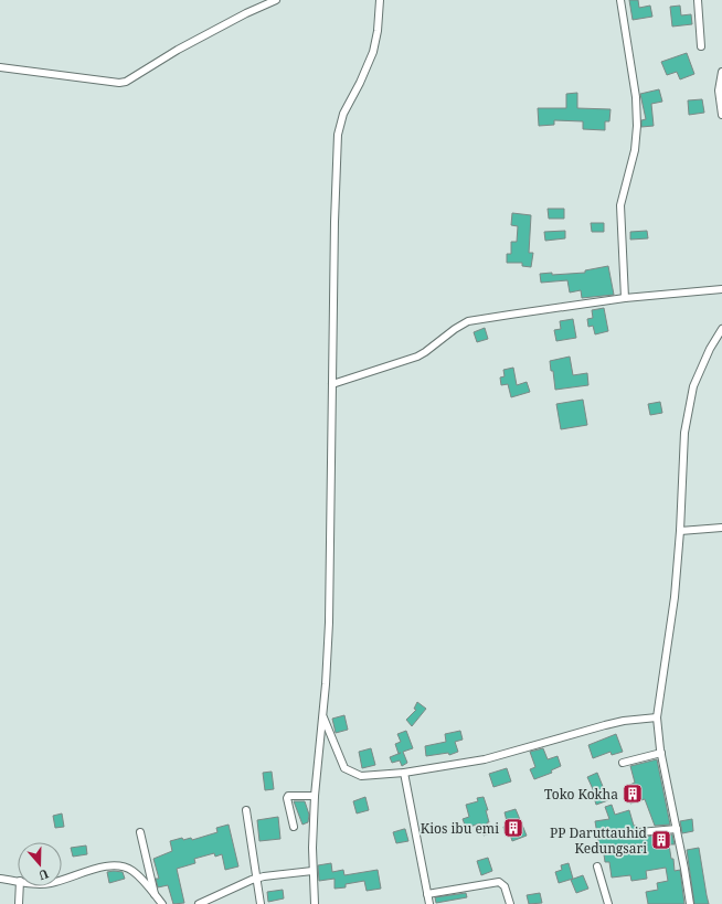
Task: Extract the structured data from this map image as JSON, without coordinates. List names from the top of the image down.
{
  "places": {
    "building": ["Toko Kokha", "Kios ibu emi", "PP Daruttauhid Kedungsari"]
  },
  "north": "bottom"
}
